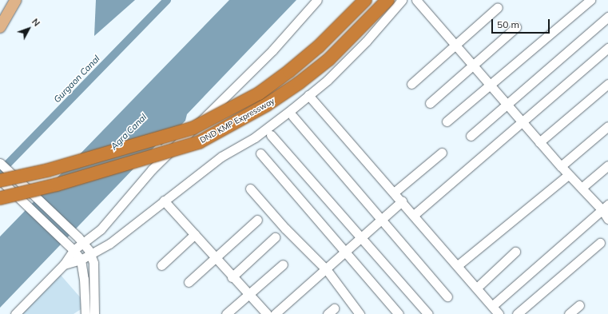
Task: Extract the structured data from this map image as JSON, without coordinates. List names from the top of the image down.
{
  "streets": {
    "highway": ["DND KMP Expressway"]
  },
  "water": ["Gurgaon Canal", "Agra Canal"],
  "scale_bar": "50 m",
  "north": "top right"
}
